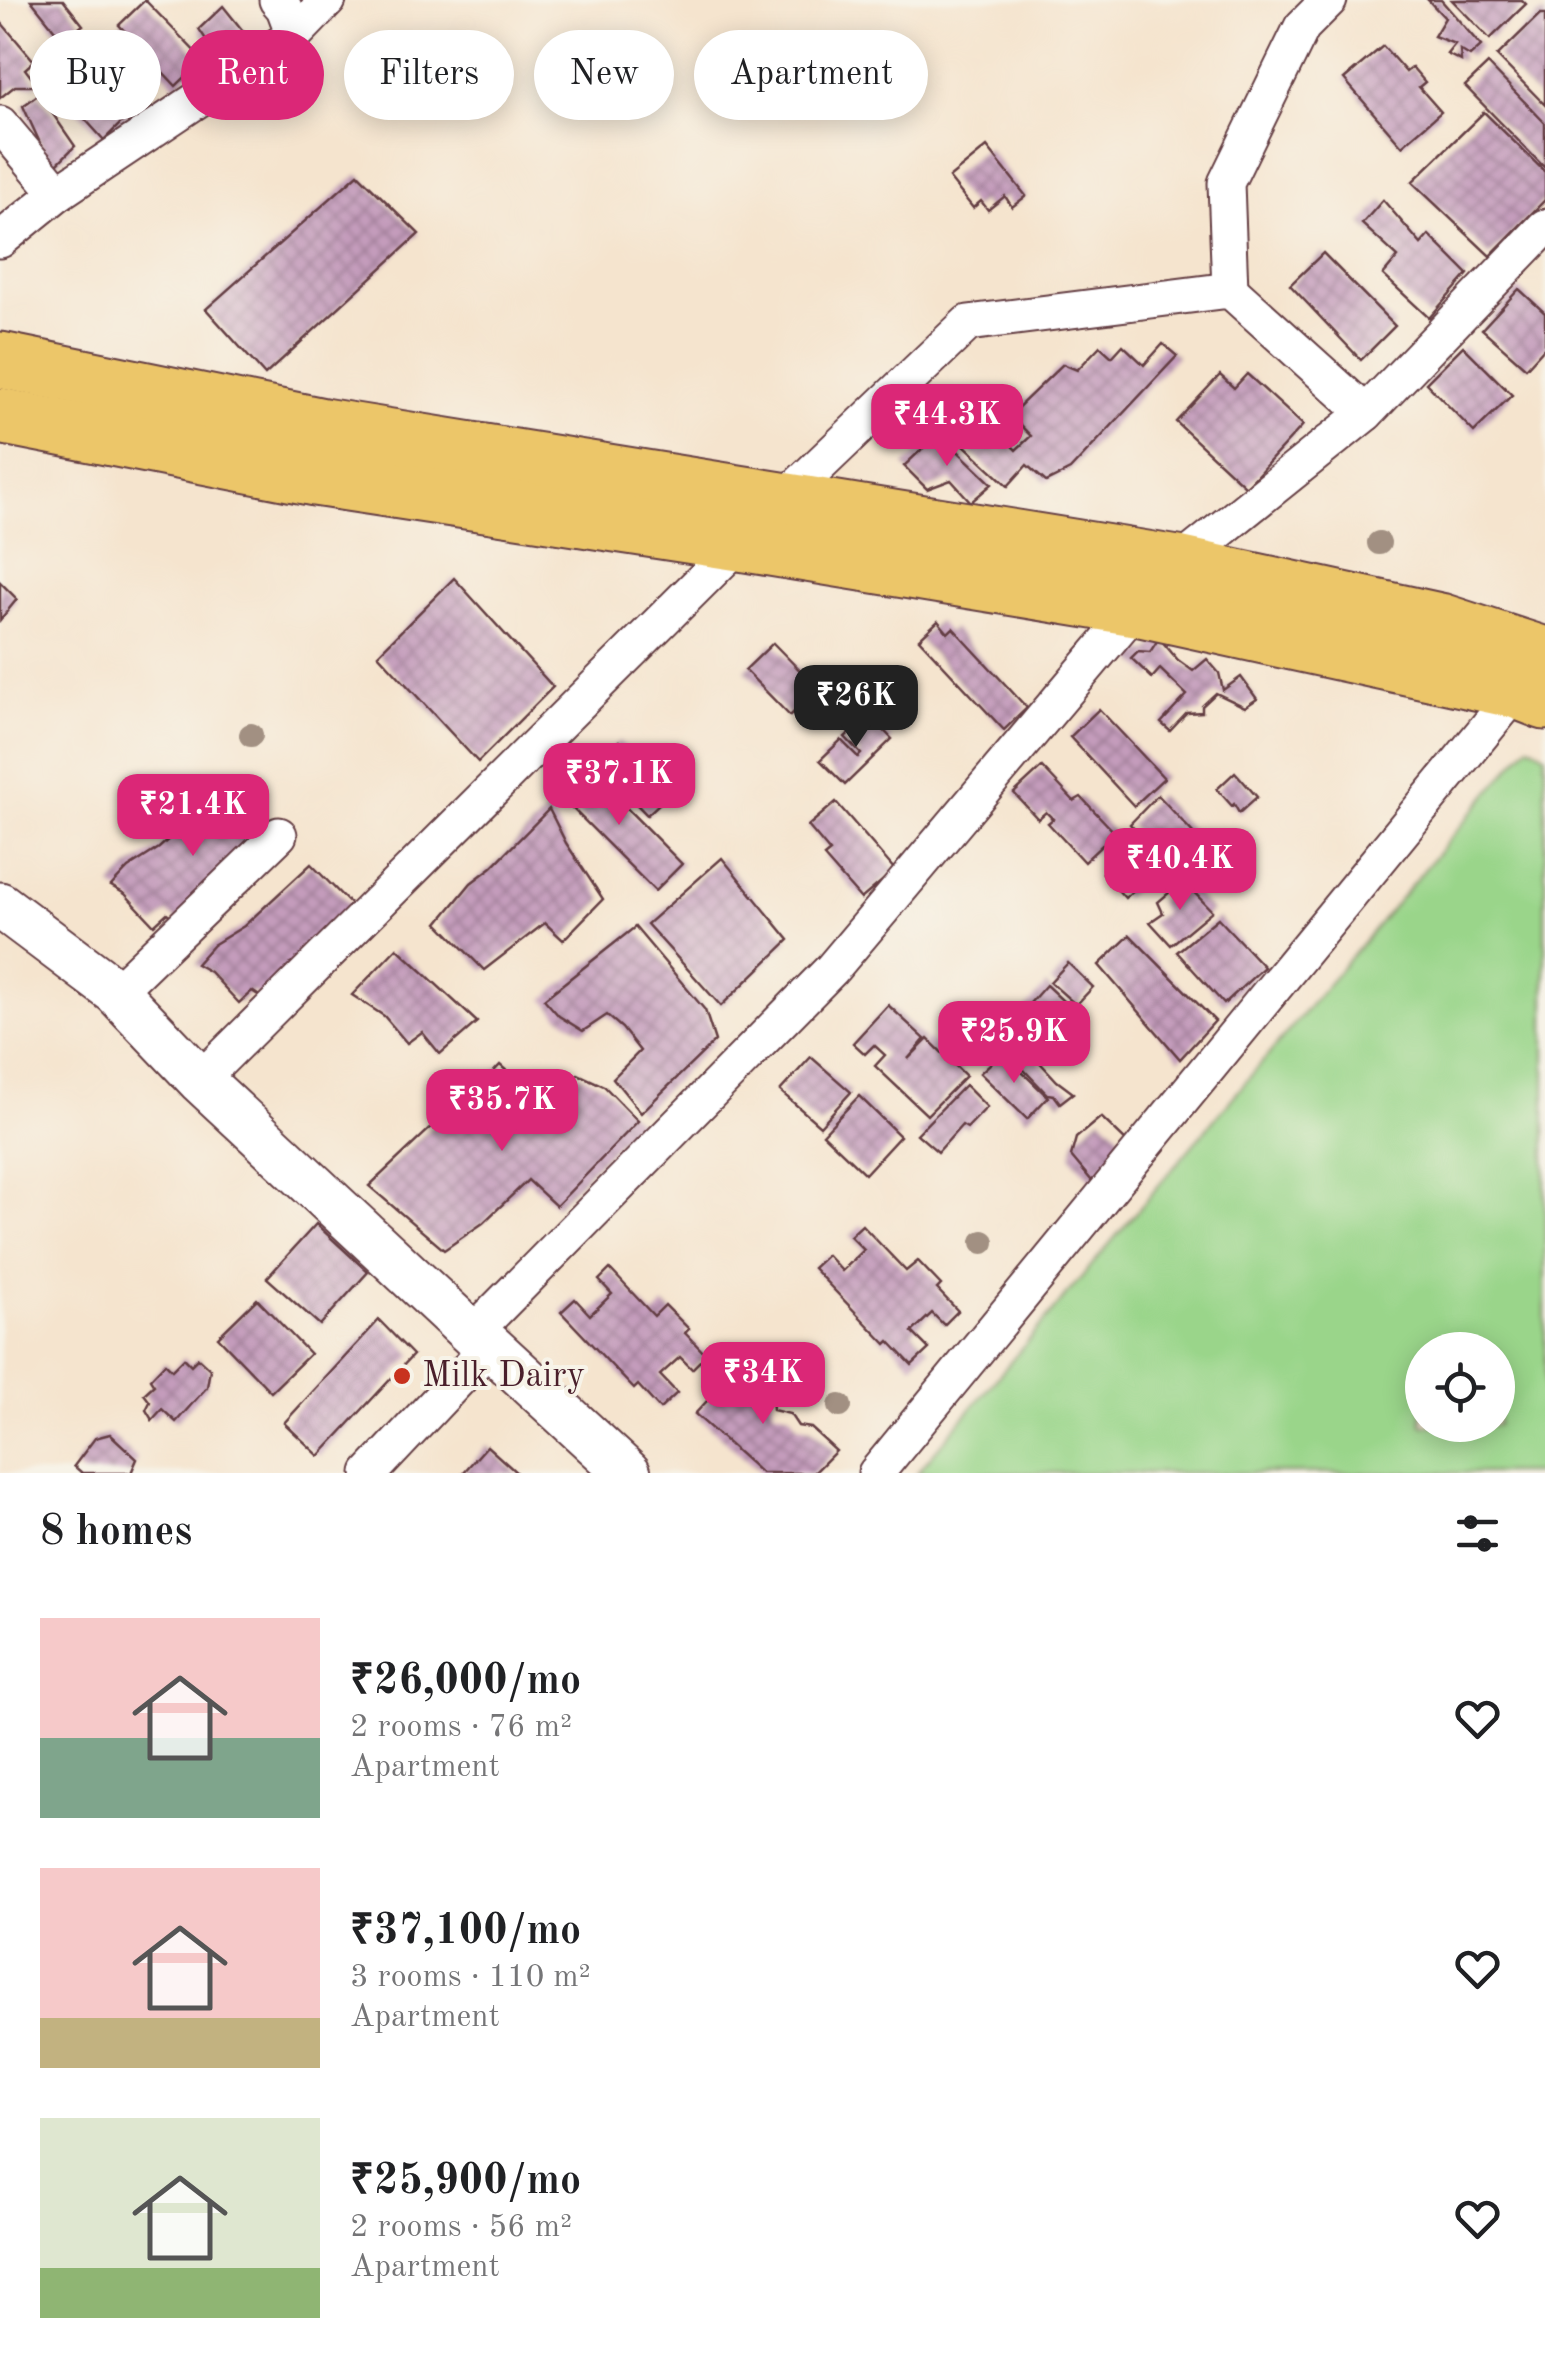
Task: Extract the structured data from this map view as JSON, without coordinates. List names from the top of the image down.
{
  "places": ["Milk Dairy"],
  "page": {
    "chip": [
      "Buy",
      "Rent",
      "Filters",
      "New",
      "Apartment"
    ],
    "price": [
      "₹44.3K",
      "₹26K",
      "₹37.1K",
      "₹21.4K",
      "₹40.4K",
      "₹25.9K",
      "₹35.7K",
      "₹34K"
    ],
    "heading": "8 homes",
    "list": [
      {
        "name": "₹26,000/mo",
        "note": "2 rooms · 76 m² · Apartment"
      },
      {
        "name": "₹37,100/mo",
        "note": "3 rooms · 110 m² · Apartment"
      },
      {
        "name": "₹25,900/mo",
        "note": "2 rooms · 56 m² · Apartment"
      }
    ]
  }
}
